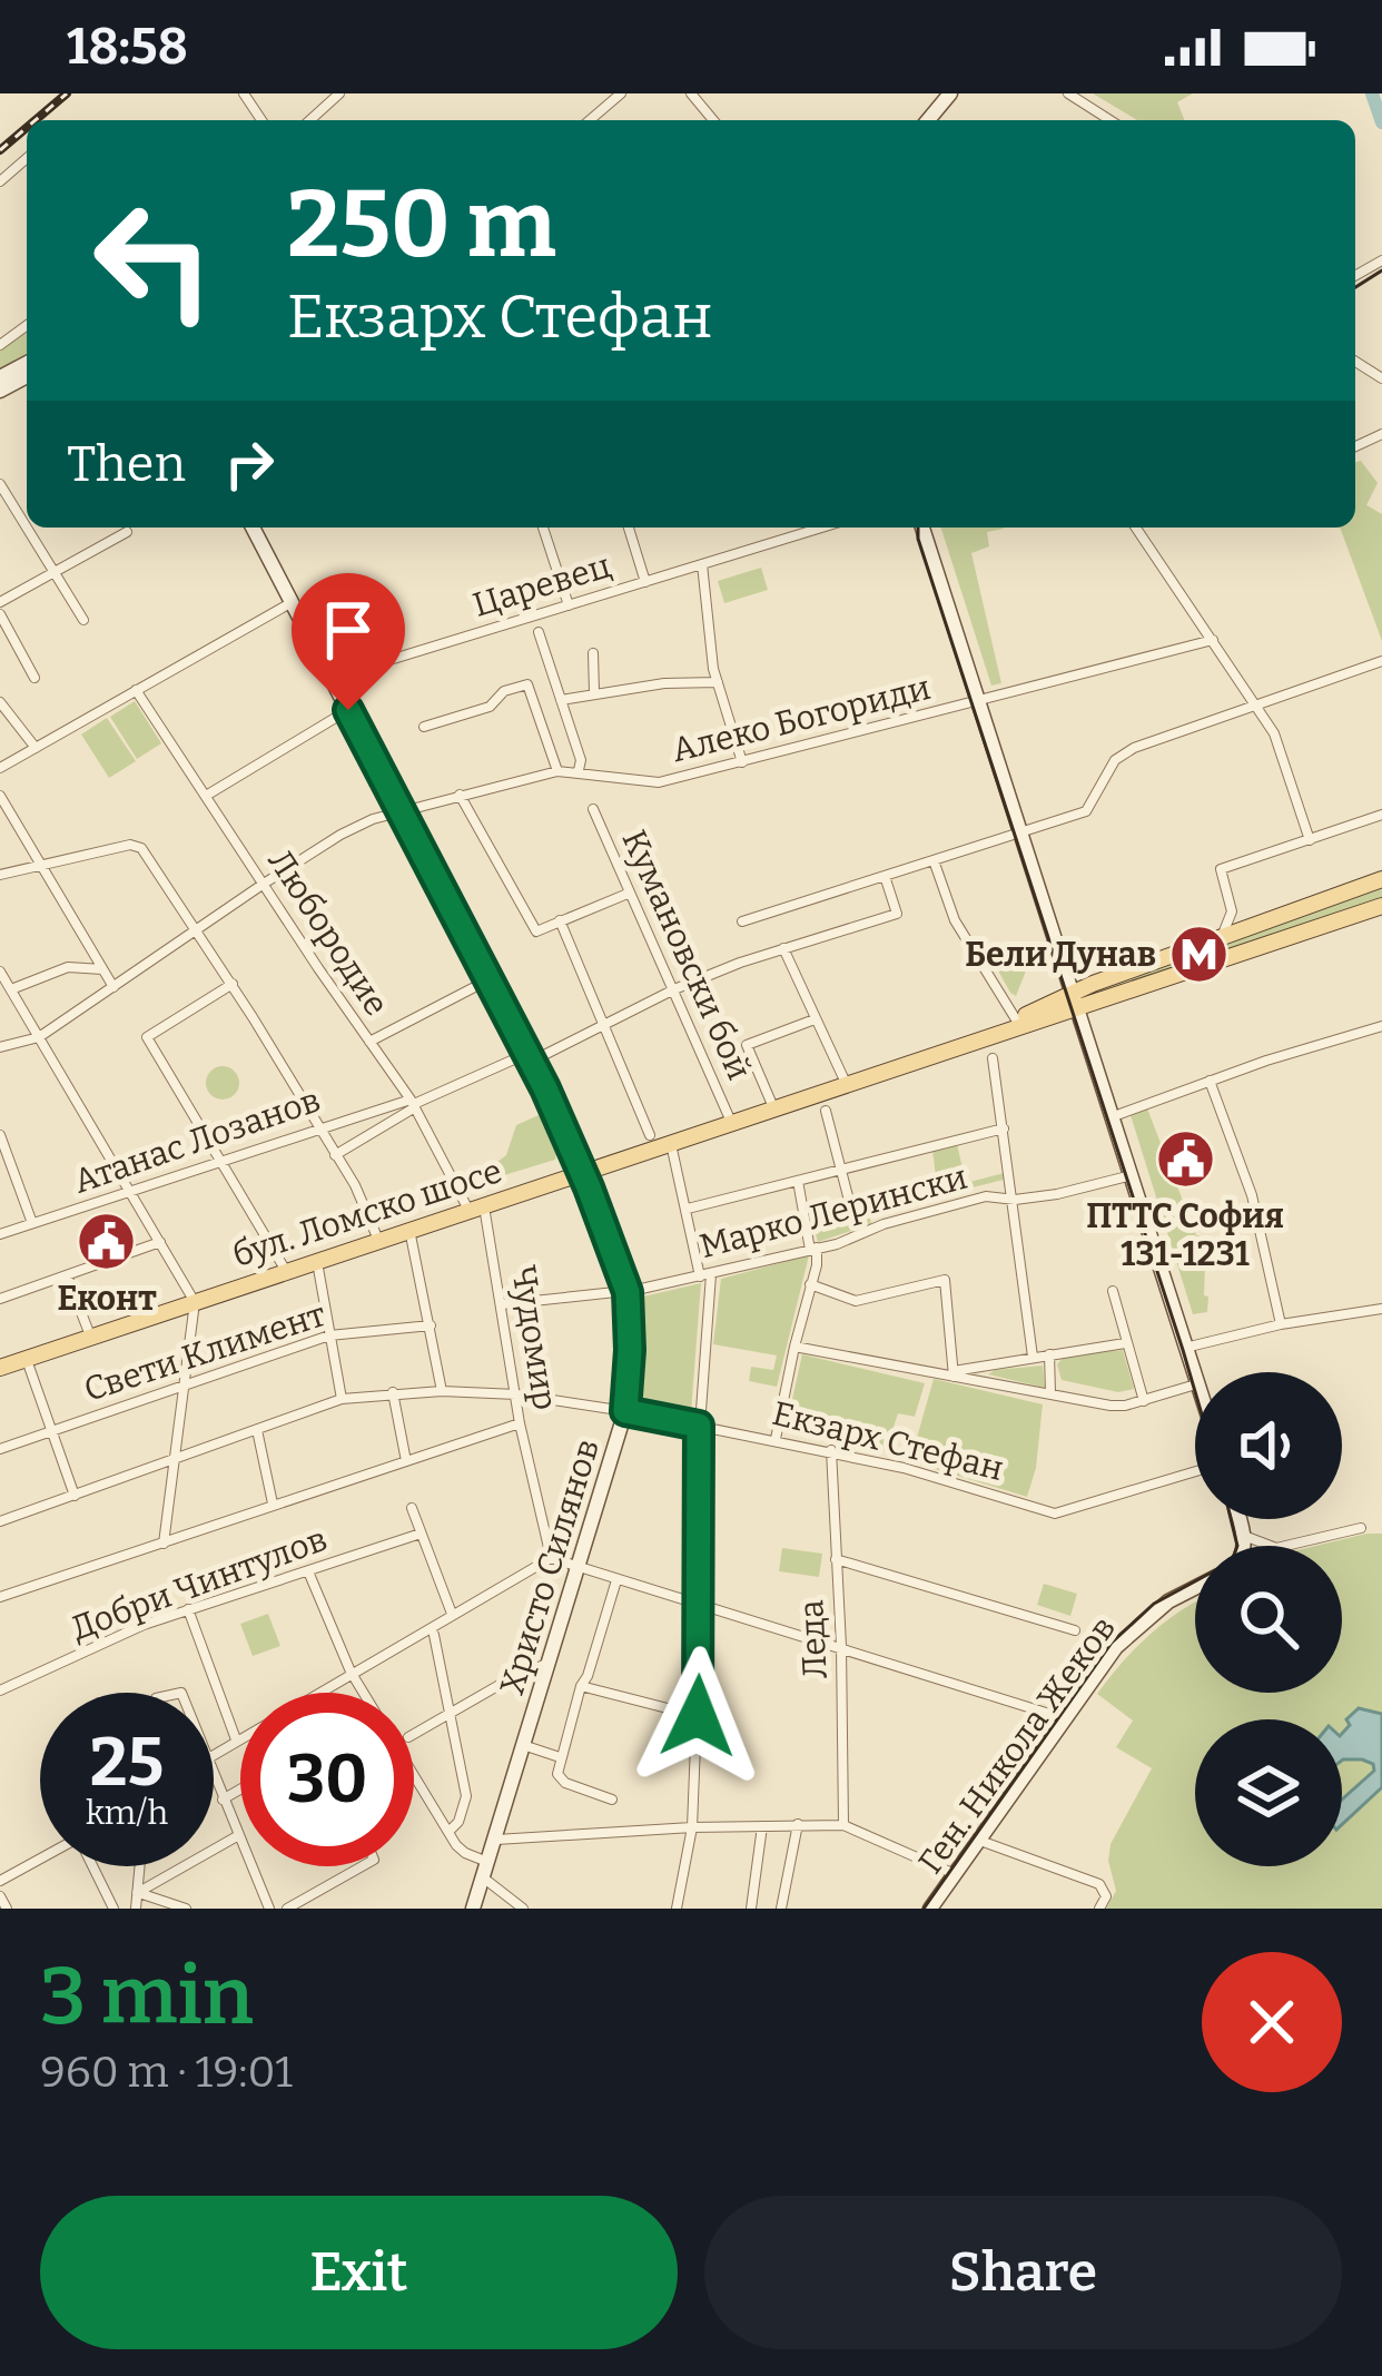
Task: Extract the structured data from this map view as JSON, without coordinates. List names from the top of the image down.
{
  "streets": {
    "main road": ["бул. Ломско шосе"],
    "street": [
      "Царевец",
      "Алеко Богориди",
      "Любородие",
      "Кумановски бой",
      "Атанас Лозанов",
      "Марко Лерински",
      "Чудомир",
      "Свети Климент",
      "Екзарх Стефан",
      "Христо Силянов",
      "Добри Чинтулов",
      "Леда",
      "Ген. Никола Жеков"
    ]
  },
  "crossings": [
    ["Царевец", "Христо Силянов"],
    ["Алеко Богориди", "Любородие"],
    ["Алеко Богориди", "Христо Силянов"],
    ["Любородие", "Атанас Лозанов"],
    ["Любородие", "бул. Ломско шосе"],
    ["Любородие", "Чудомир"],
    ["Кумановски бой", "бул. Ломско шосе"],
    ["Марко Лерински", "Чудомир"],
    ["Марко Лерински", "Христо Силянов"],
    ["бул. Ломско шосе", "Чудомир"],
    ["бул. Ломско шосе", "Христо Силянов"],
    ["Чудомир", "Екзарх Стефан"],
    ["Екзарх Стефан", "Христо Силянов"],
    ["Екзарх Стефан", "Леда"]
  ],
  "places": {
    "metro station": ["Бели Дунав"],
    "public building": ["ПТТС София 131-1231", "Еконт"]
  },
  "page": {
    "status": "18:58",
    "turn": ["250 m", "Екзарх Стефан"],
    "then": "Then",
    "speed": "25 km/h",
    "limit": "30",
    "heading": ["3 min", "960 m · 19:01"],
    "buttons": ["Exit", "Share"]
  }
}
